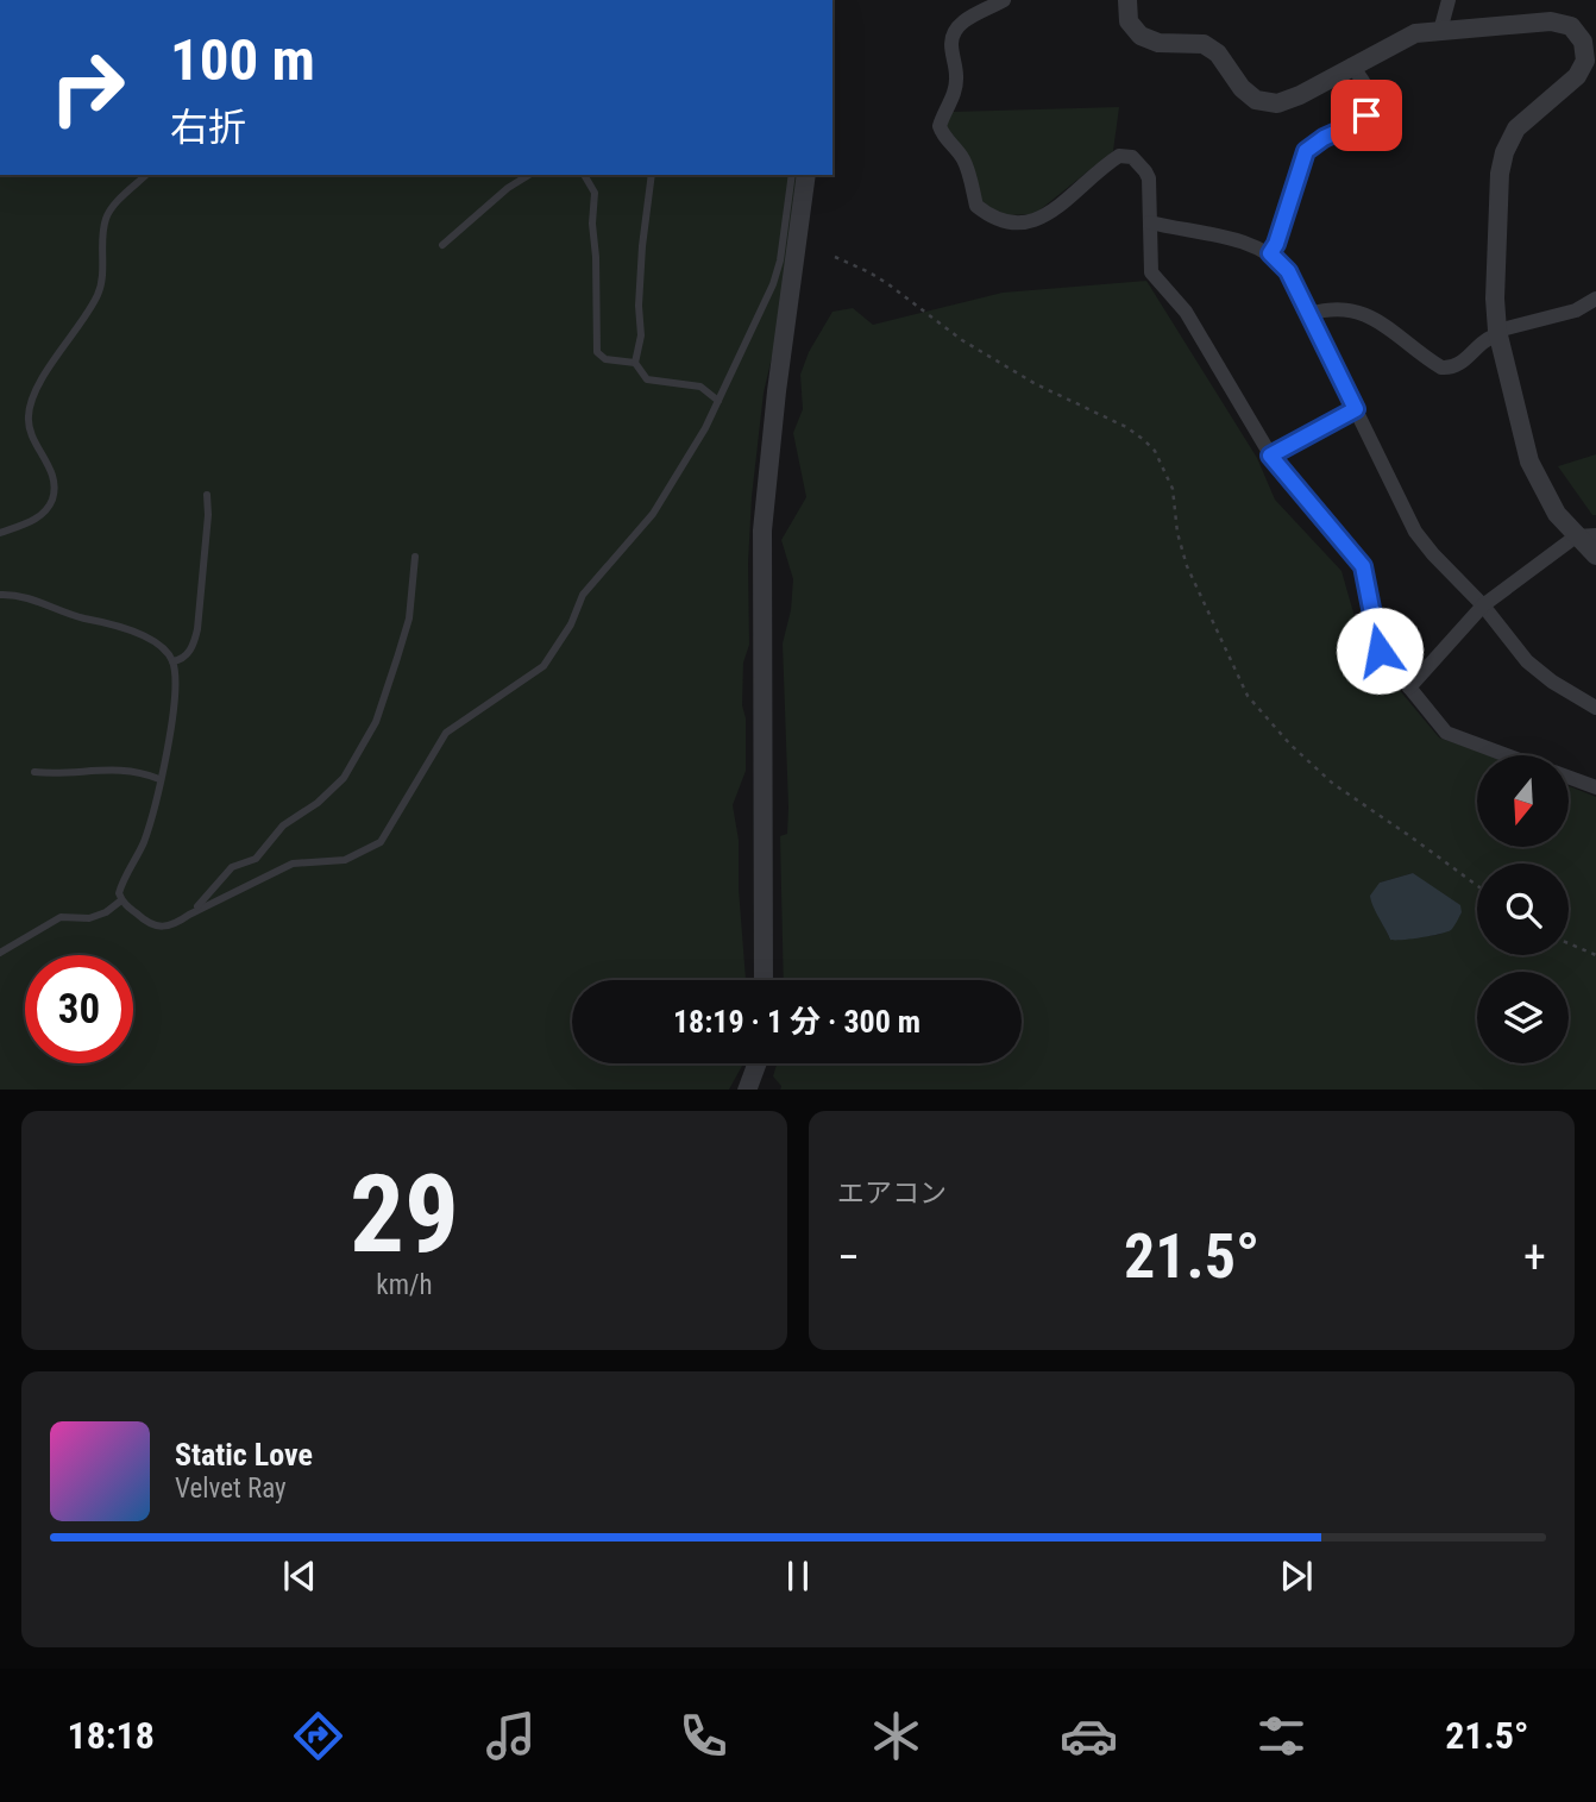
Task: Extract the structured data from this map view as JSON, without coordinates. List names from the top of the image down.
{
  "north": "bottom",
  "page": {
    "turn": ["100 m", "右折"],
    "limit": "30",
    "trip": "18:19 · 1 分 · 300 m",
    "tile": [
      ["29", "km/h"],
      "エアコン"
    ],
    "heat": ["−", "21.5°", "+"],
    "song": ["Static Love", "Velvet Ray"],
    "tabs": ["18:18", "21.5°"]
  }
}
